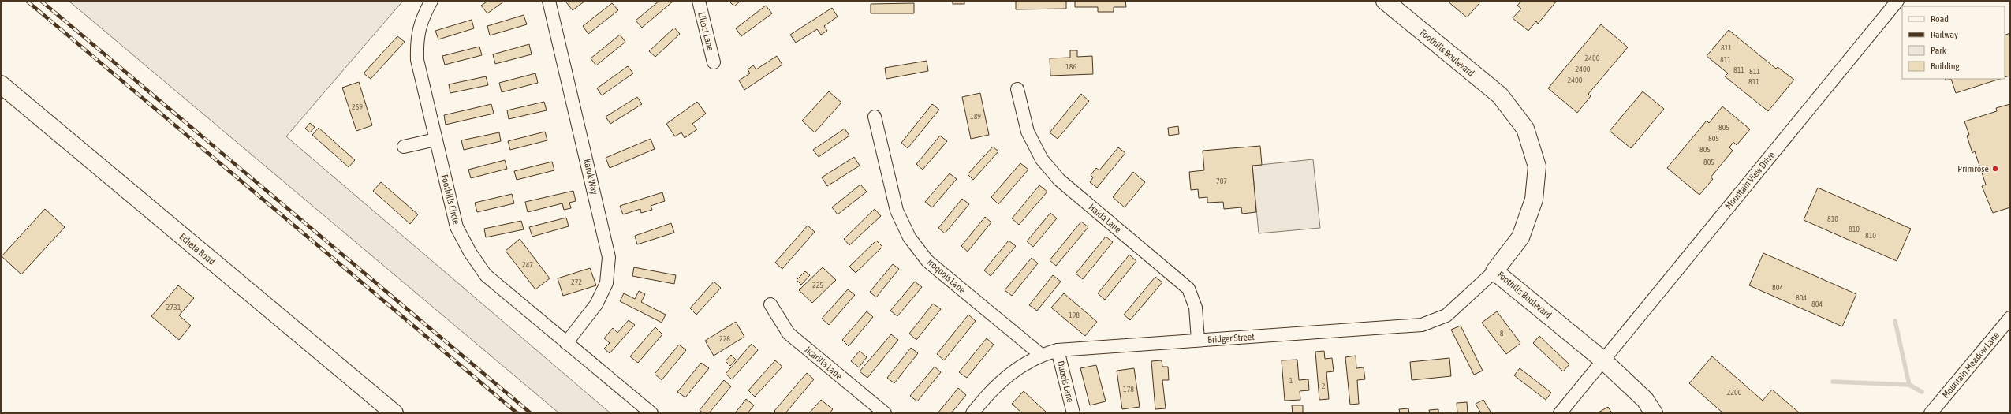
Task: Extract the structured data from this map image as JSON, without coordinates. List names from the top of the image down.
{
  "streets": {
    "street": [
      "Lilloct Lane",
      "Foothills Boulevard",
      "Karok Way",
      "Mountain View Drive",
      "Foothills Circle",
      "Haida Lane",
      "Echeta Road",
      "Iroquois Lane",
      "Bridger Street",
      "Jicarilla Lane",
      "Mountain Meadow Lane",
      "Dubois Lane"
    ]
  },
  "crossings": [
    ["Foothills Boulevard", "Mountain View Drive"],
    ["Foothills Boulevard", "Bridger Street"],
    ["Karok Way", "Foothills Circle"],
    ["Haida Lane", "Bridger Street"],
    ["Iroquois Lane", "Bridger Street"],
    ["Bridger Street", "Dubois Lane"]
  ],
  "places": ["Primrose"],
  "house_numbers": [
    "811",
    "2400",
    "811",
    "186",
    "2400",
    "811",
    "811",
    "2400",
    "811",
    "259",
    "189",
    "805",
    "805",
    "805",
    "805",
    "707",
    "810",
    "810",
    "810",
    "247",
    "272",
    "225",
    "804",
    "804",
    "804",
    "2731",
    "198",
    "8",
    "228",
    "1",
    "2",
    "178",
    "2200"
  ],
  "legend": [
    "Road",
    "Railway",
    "Park",
    "Building"
  ]
}
